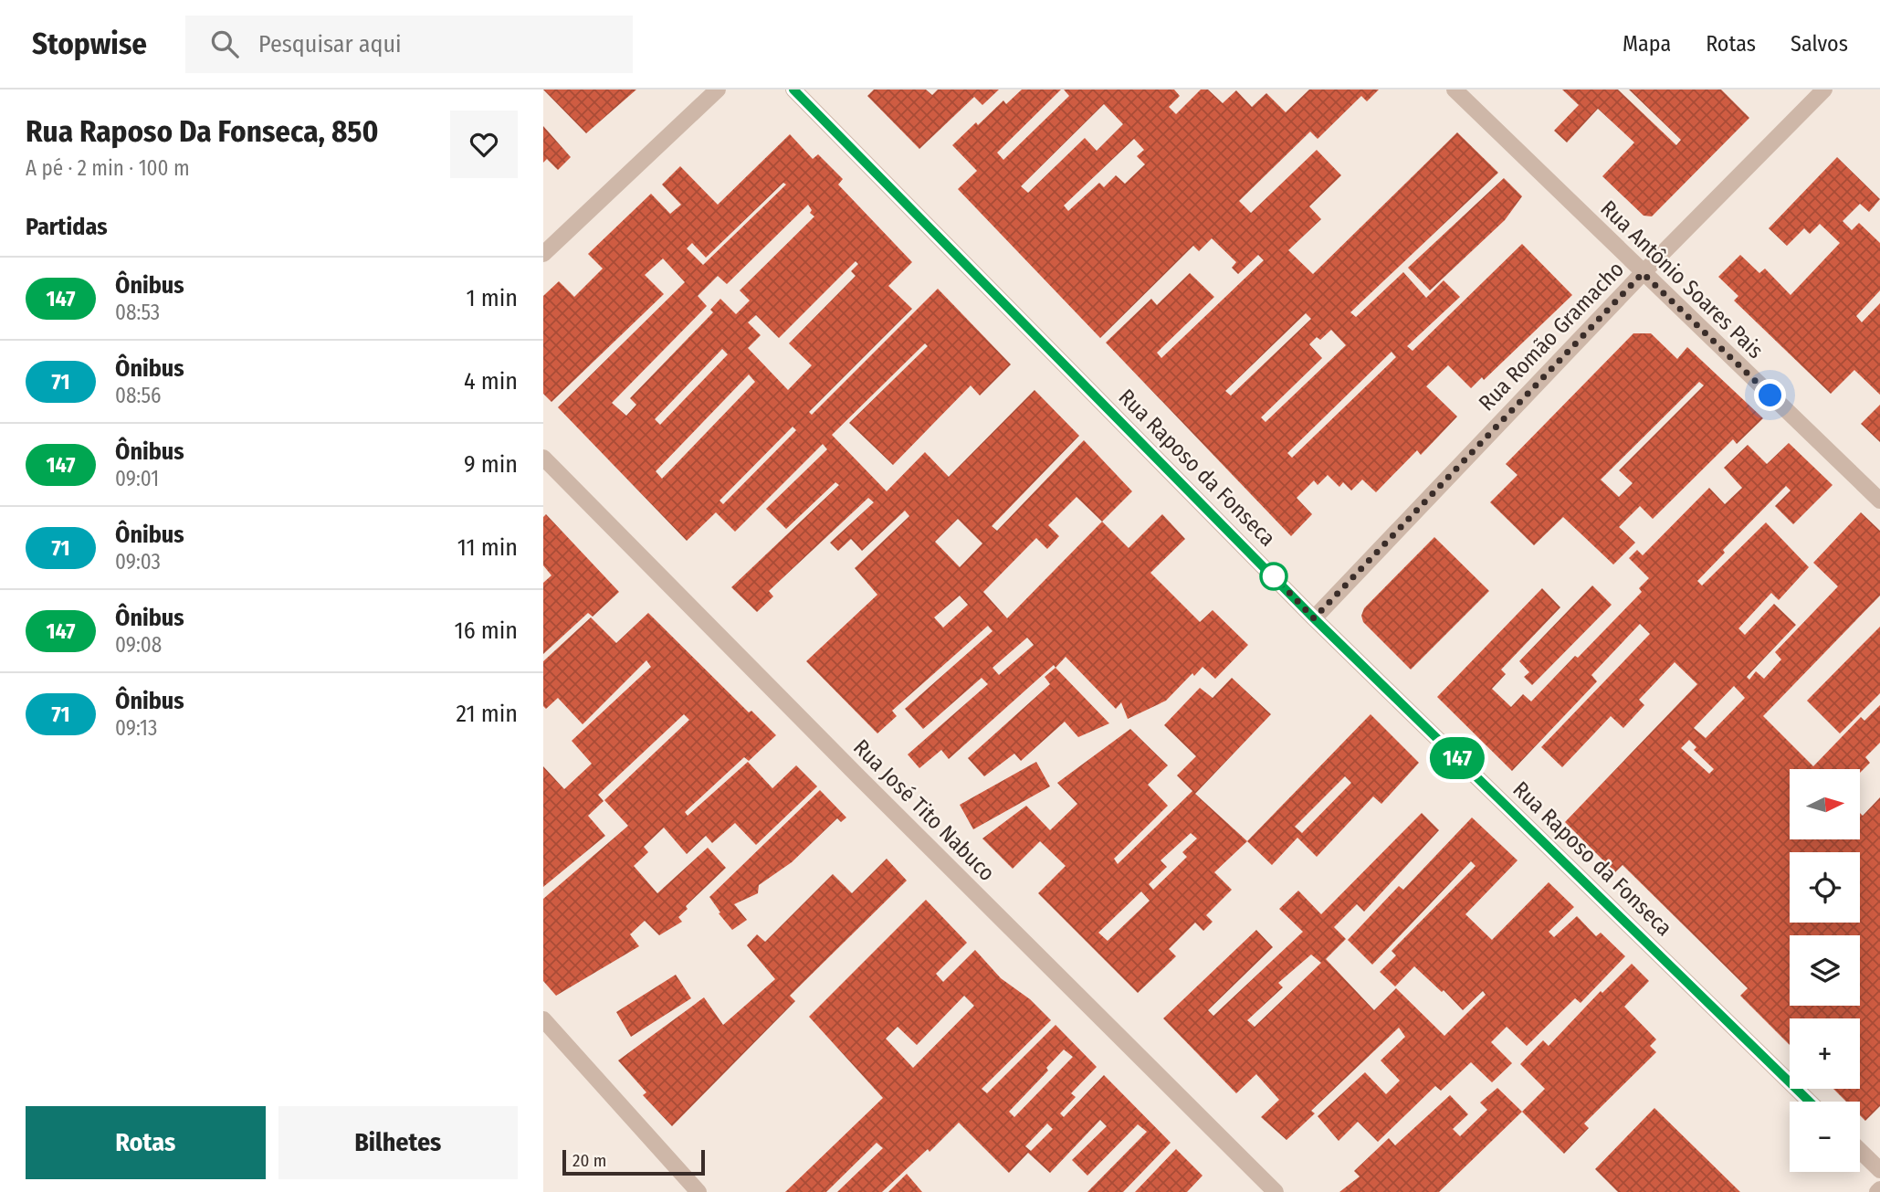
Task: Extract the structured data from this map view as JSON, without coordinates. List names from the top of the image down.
{
  "streets": {
    "street": [
      "Rua Antônio Soares Pais",
      "Rua Romão Gramacho",
      "Rua Raposo da Fonseca",
      "Rua José Tito Nabuco"
    ]
  },
  "crossings": [
    ["Rua Antônio Soares Pais", "Rua Romão Gramacho"],
    ["Rua Romão Gramacho", "Rua Raposo da Fonseca"]
  ],
  "lines": ["bus line 147"],
  "scale_bar": "20 m",
  "north": "right",
  "page": {
    "header": "Stopwise",
    "search": "Pesquisar aqui",
    "nav": ["Mapa", "Rotas", "Salvos"],
    "heading": [
      ["Rua Raposo Da Fonseca, 850", "A pé · 2 min · 100 m"],
      "Partidas"
    ],
    "on_map": "147",
    "list": [
      {
        "mark": "147",
        "name": "Ônibus",
        "note": "08:53",
        "value": "1 min"
      },
      {
        "mark": "71",
        "name": "Ônibus",
        "note": "08:56",
        "value": "4 min"
      },
      {
        "mark": "147",
        "name": "Ônibus",
        "note": "09:01",
        "value": "9 min"
      },
      {
        "mark": "71",
        "name": "Ônibus",
        "note": "09:03",
        "value": "11 min"
      },
      {
        "mark": "147",
        "name": "Ônibus",
        "note": "09:08",
        "value": "16 min"
      },
      {
        "mark": "71",
        "name": "Ônibus",
        "note": "09:13",
        "value": "21 min"
      }
    ],
    "map_buttons": ["+", "−"],
    "buttons": ["Rotas", "Bilhetes"],
    "scale": "20 m"
  }
}
